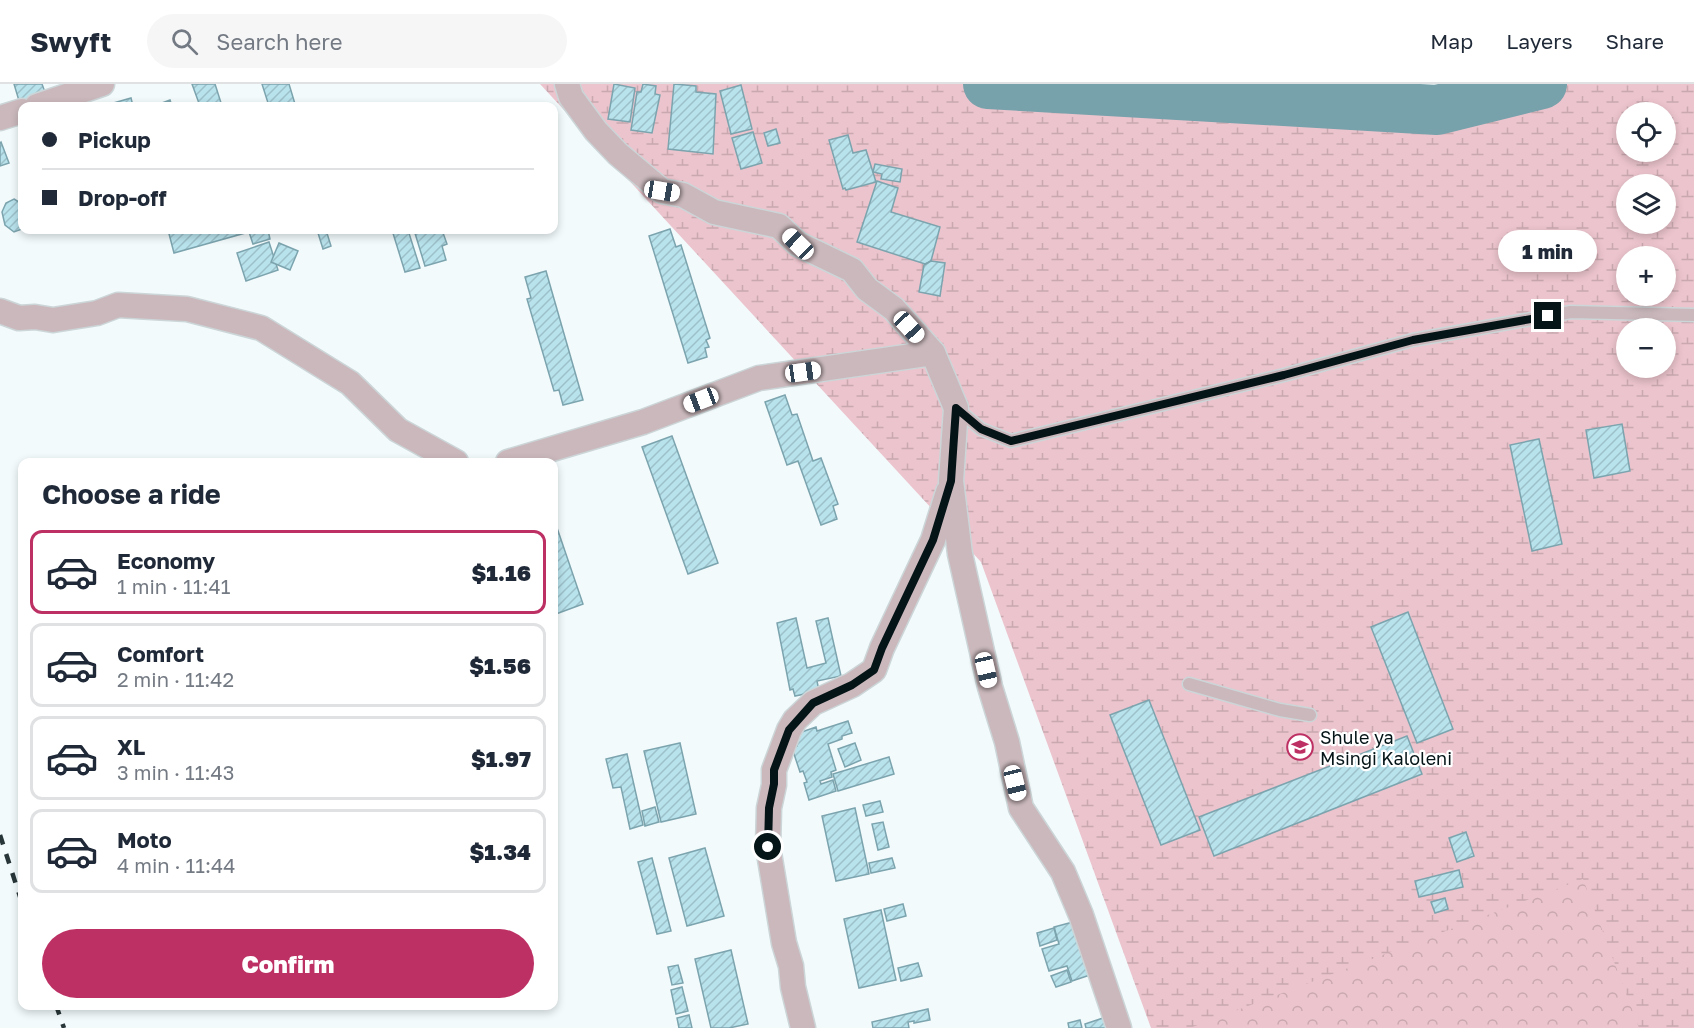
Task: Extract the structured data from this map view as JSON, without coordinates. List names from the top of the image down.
{
  "places": {
    "school or university": ["Shule ya Msingi Kaloleni"]
  },
  "page": {
    "header": "Swyft",
    "search": "Search here",
    "nav": ["Map", "Layers", "Share"],
    "map_buttons": ["+", "−"],
    "banner": ["Pickup", "Drop-off"],
    "bubble": "1 min",
    "heading": "Choose a ride",
    "list": [
      {
        "name": "Economy",
        "note": "1 min · 11:41",
        "value": "$1.16"
      },
      {
        "name": "Comfort",
        "note": "2 min · 11:42",
        "value": "$1.56"
      },
      {
        "name": "XL",
        "note": "3 min · 11:43",
        "value": "$1.97"
      },
      {
        "name": "Moto",
        "note": "4 min · 11:44",
        "value": "$1.34"
      }
    ],
    "buttons": "Confirm"
  }
}
